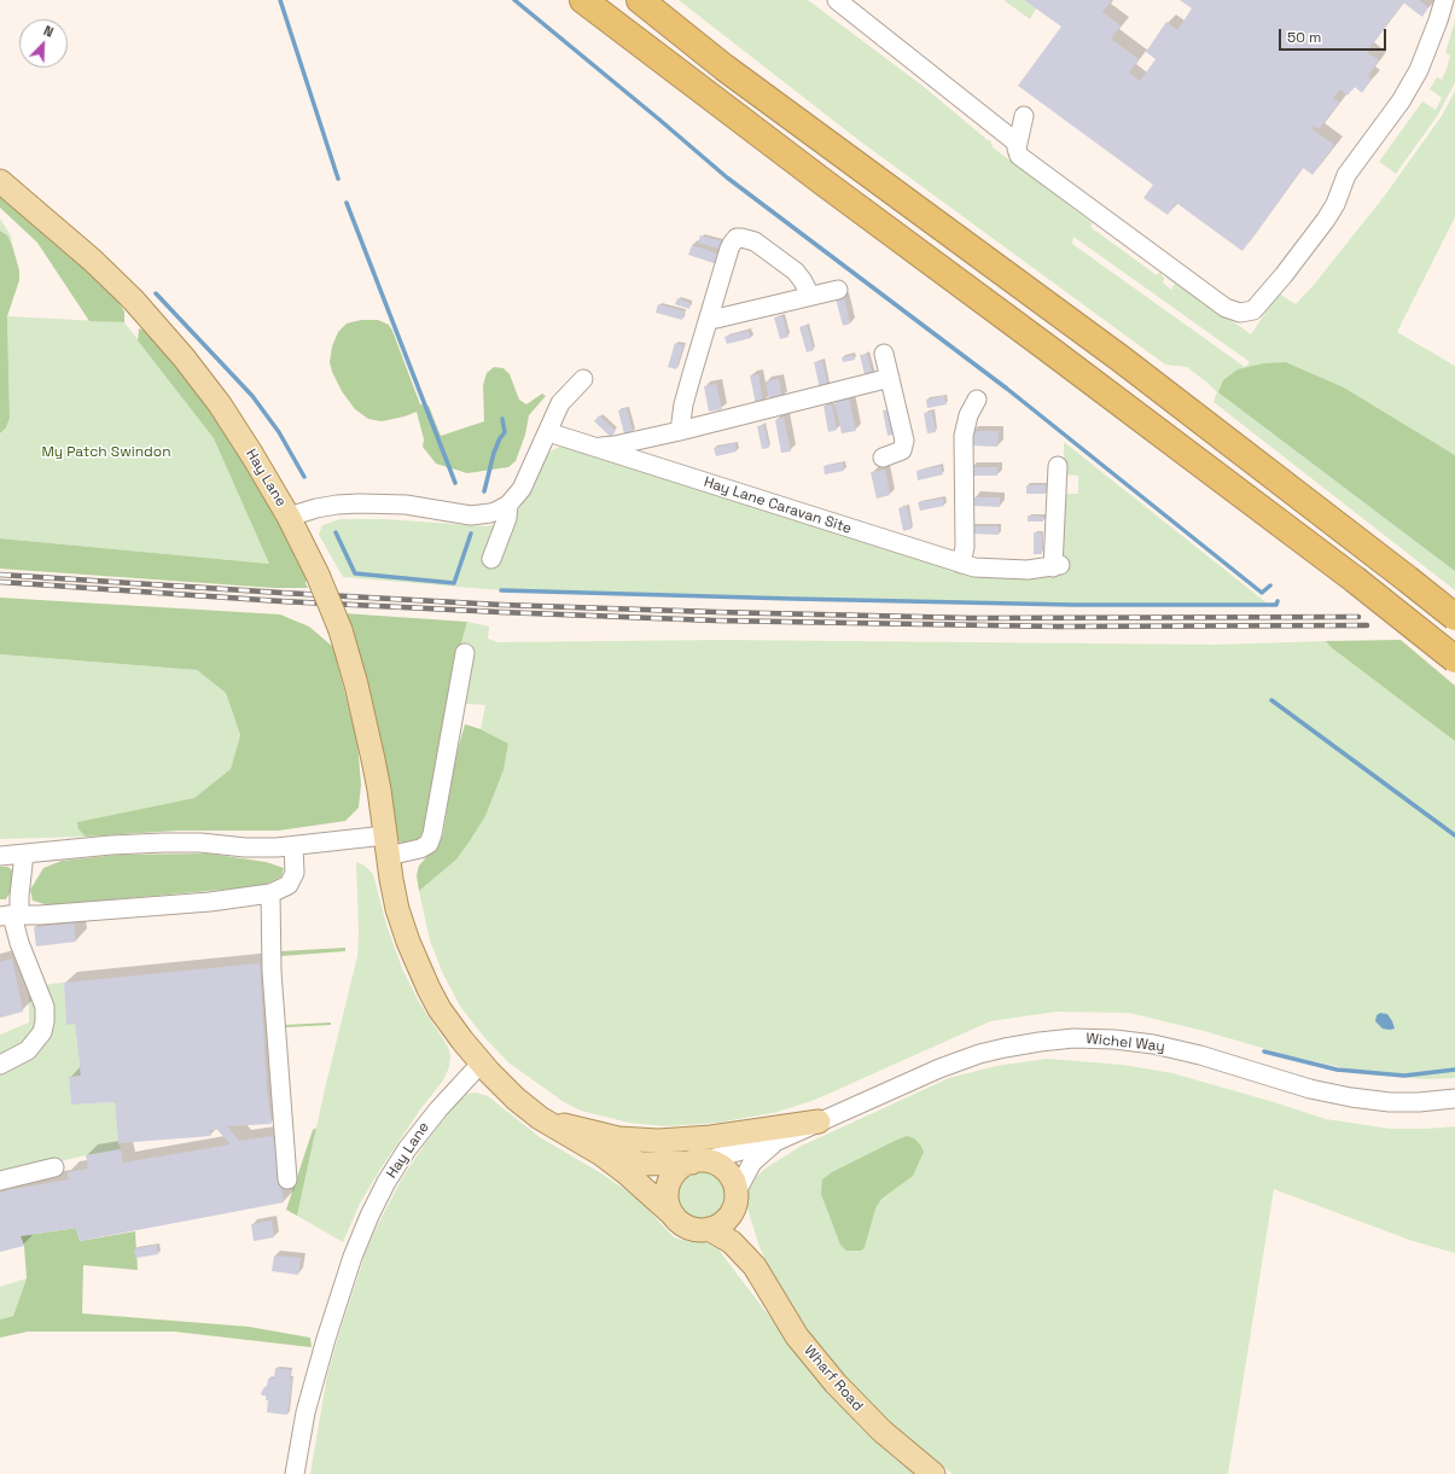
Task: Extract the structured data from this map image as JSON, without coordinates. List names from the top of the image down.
{
  "streets": {
    "main road": ["Hay Lane", "Wharf Road"],
    "street": ["Hay Lane Caravan Site", "Wichel Way"]
  },
  "crossings": [
    ["Hay Lane", "Wharf Road"],
    ["Wichel Way", "Wharf Road"]
  ],
  "parks": ["My Patch Swindon"],
  "scale_bar": "50 m",
  "north": "top right"
}
